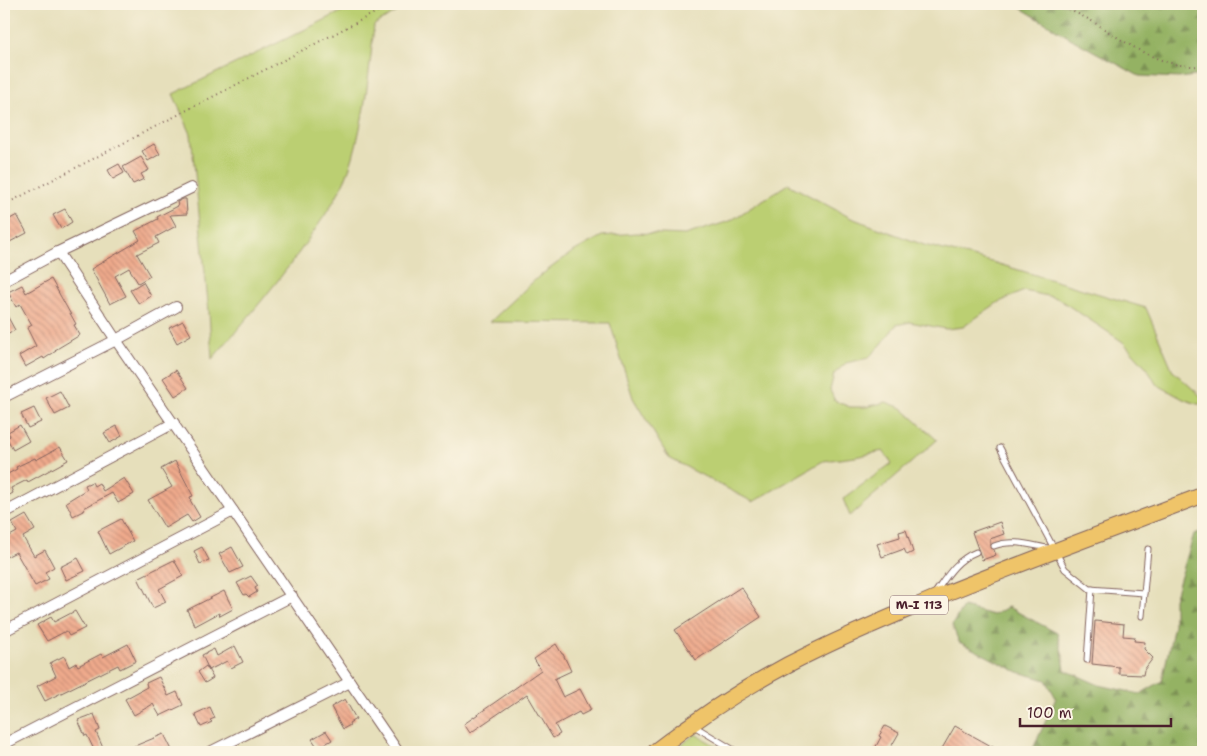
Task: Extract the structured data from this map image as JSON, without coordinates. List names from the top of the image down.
{
  "streets": {
    "main road": ["M-I 113"]
  },
  "scale_bar": "100 m"
}
